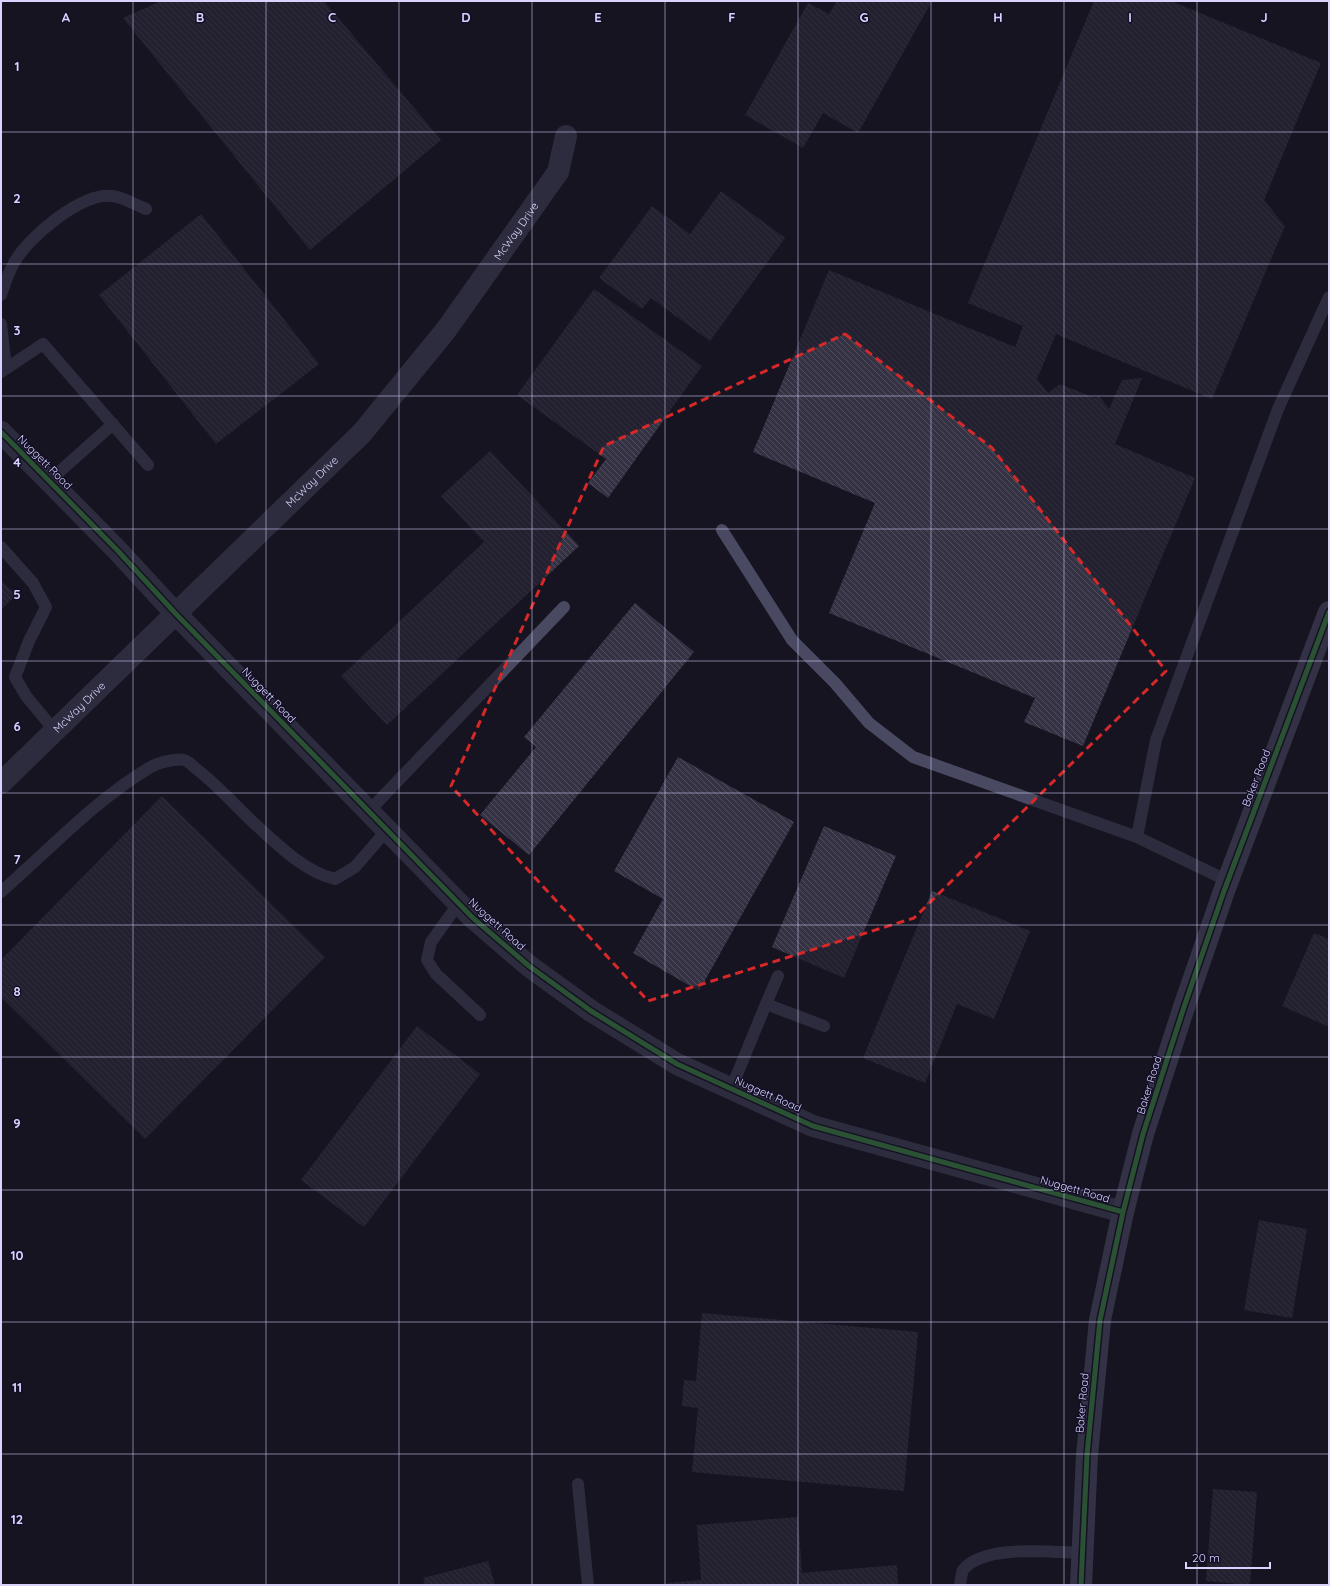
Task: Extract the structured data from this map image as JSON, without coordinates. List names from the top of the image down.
{
  "streets": {
    "street": ["McWay Drive", "Nuggett Road", "Baker Road"]
  },
  "crossings": [
    ["McWay Drive", "Nuggett Road"],
    ["Nuggett Road", "Baker Road"]
  ],
  "scale_bar": "20 m",
  "grid": {
    "columns": [
      "A",
      "B",
      "C",
      "D",
      "E",
      "F",
      "G",
      "H",
      "I",
      "J"
    ],
    "rows": [
      "1",
      "2",
      "3",
      "4",
      "5",
      "6",
      "7",
      "8",
      "9",
      "10",
      "11",
      "12"
    ]
  }
}
